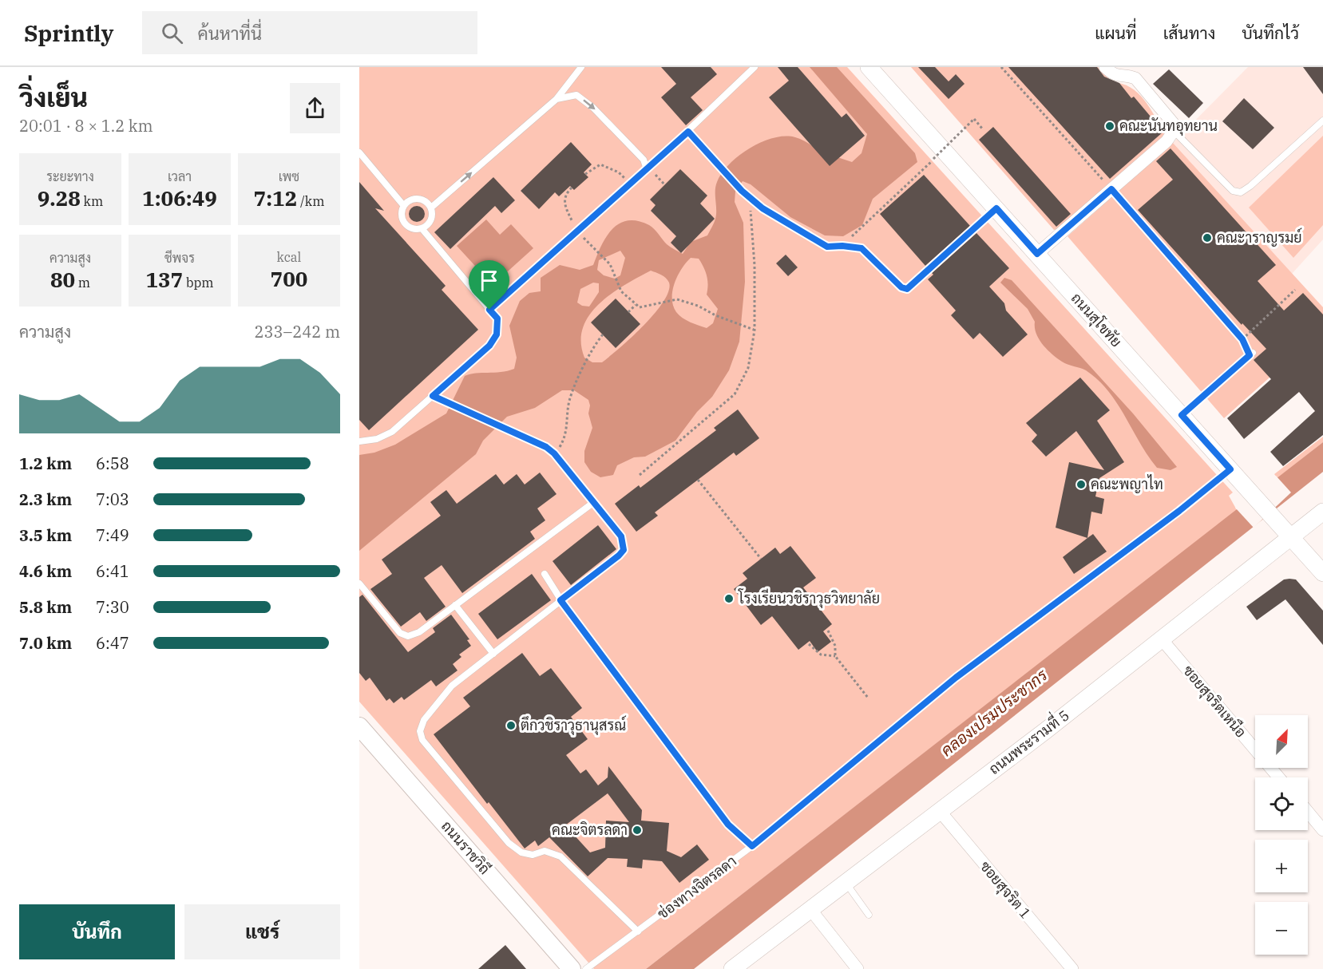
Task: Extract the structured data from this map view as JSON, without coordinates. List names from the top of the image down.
{
  "streets": {
    "main road": ["ถนนสุโขทัย", "ถนนพระรามที่ 5", "ถนนราชวิถี"],
    "street": ["ซอยสุจริตเหนือ", "ซอยสุจริต 1"],
    "lane": ["ช่องทางจิตรลดา"]
  },
  "crossings": [
    ["ถนนสุโขทัย", "ถนนพระรามที่ 5"],
    ["ถนนสุโขทัย", "ช่องทางจิตรลดา"],
    ["ซอยสุจริตเหนือ", "ถนนพระรามที่ 5"],
    ["ถนนพระรามที่ 5", "ซอยสุจริต 1"]
  ],
  "water": ["คลองเปรมประชากร"],
  "places": [
    "คณะนันทอุทยาน",
    "คณะาราญรมย์",
    "คณะพญาไท",
    "โรงเรียนวชิราวุธวิทยาลัย",
    "ตึกวชิราวุธานุสรณ์",
    "คณะจิตรลดา"
  ],
  "north": "top right",
  "page": {
    "header": "Sprintly",
    "search": "ค้นหาที่นี่",
    "nav": ["แผนที่", "เส้นทาง", "บันทึกไว้"],
    "heading": ["วิ่งเย็น", "20:01 · 8 × 1.2 km"],
    "stats": [
      ["ระยะทาง", "9.28 km"],
      ["เวลา", "1:06:49"],
      ["เพซ", "7:12 /km"],
      ["ความสูง", "80 m"],
      ["ชีพจร", "137 bpm"],
      ["kcal", "700"]
    ],
    "chart": ["ความสูง", "233–242 m"],
    "list": [
      {
        "name": "1.2 km",
        "note": "6:58"
      },
      {
        "name": "2.3 km",
        "note": "7:03"
      },
      {
        "name": "3.5 km",
        "note": "7:49"
      },
      {
        "name": "4.6 km",
        "note": "6:41"
      },
      {
        "name": "5.8 km",
        "note": "7:30"
      },
      {
        "name": "7.0 km",
        "note": "6:47"
      }
    ],
    "map_buttons": ["+", "−"],
    "buttons": ["บันทึก", "แชร์"]
  }
}
